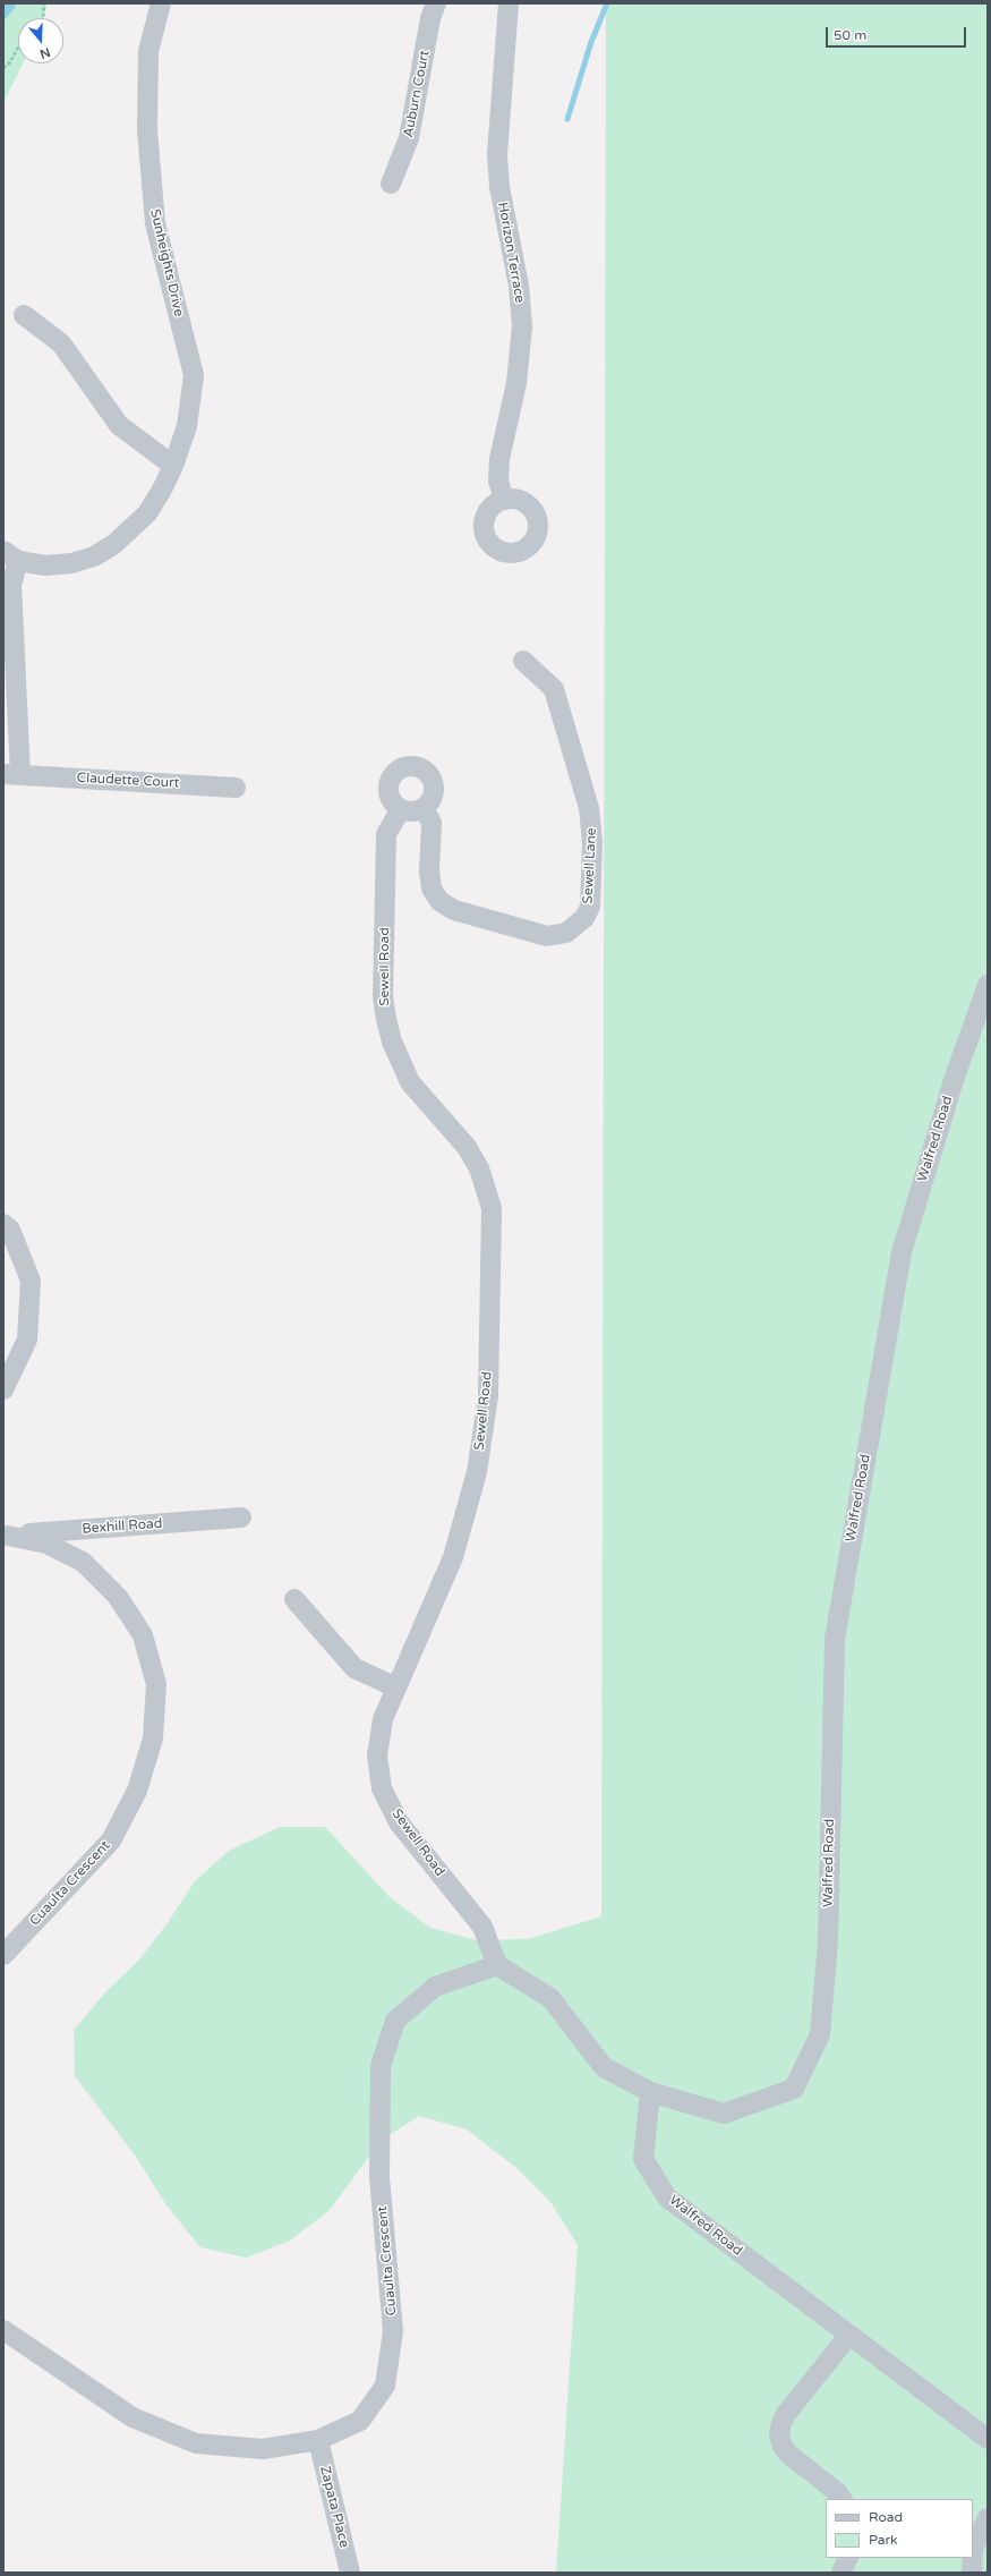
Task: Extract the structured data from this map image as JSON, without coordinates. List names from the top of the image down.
{
  "streets": {
    "street": [
      "Auburn Court",
      "Horizon Terrace",
      "Sunheights Drive",
      "Claudette Court",
      "Sewell Lane",
      "Sewell Road",
      "Walfred Road",
      "Bexhill Road",
      "Cuaulta Crescent",
      "Zapata Place"
    ]
  },
  "crossings": [
    ["Sunheights Drive", "Claudette Court"],
    ["Sewell Lane", "Sewell Road"],
    ["Sewell Road", "Cuaulta Crescent"],
    ["Bexhill Road", "Cuaulta Crescent"],
    ["Cuaulta Crescent", "Zapata Place"]
  ],
  "legend": ["Road", "Park"],
  "scale_bar": "50 m",
  "north": "bottom"
}
